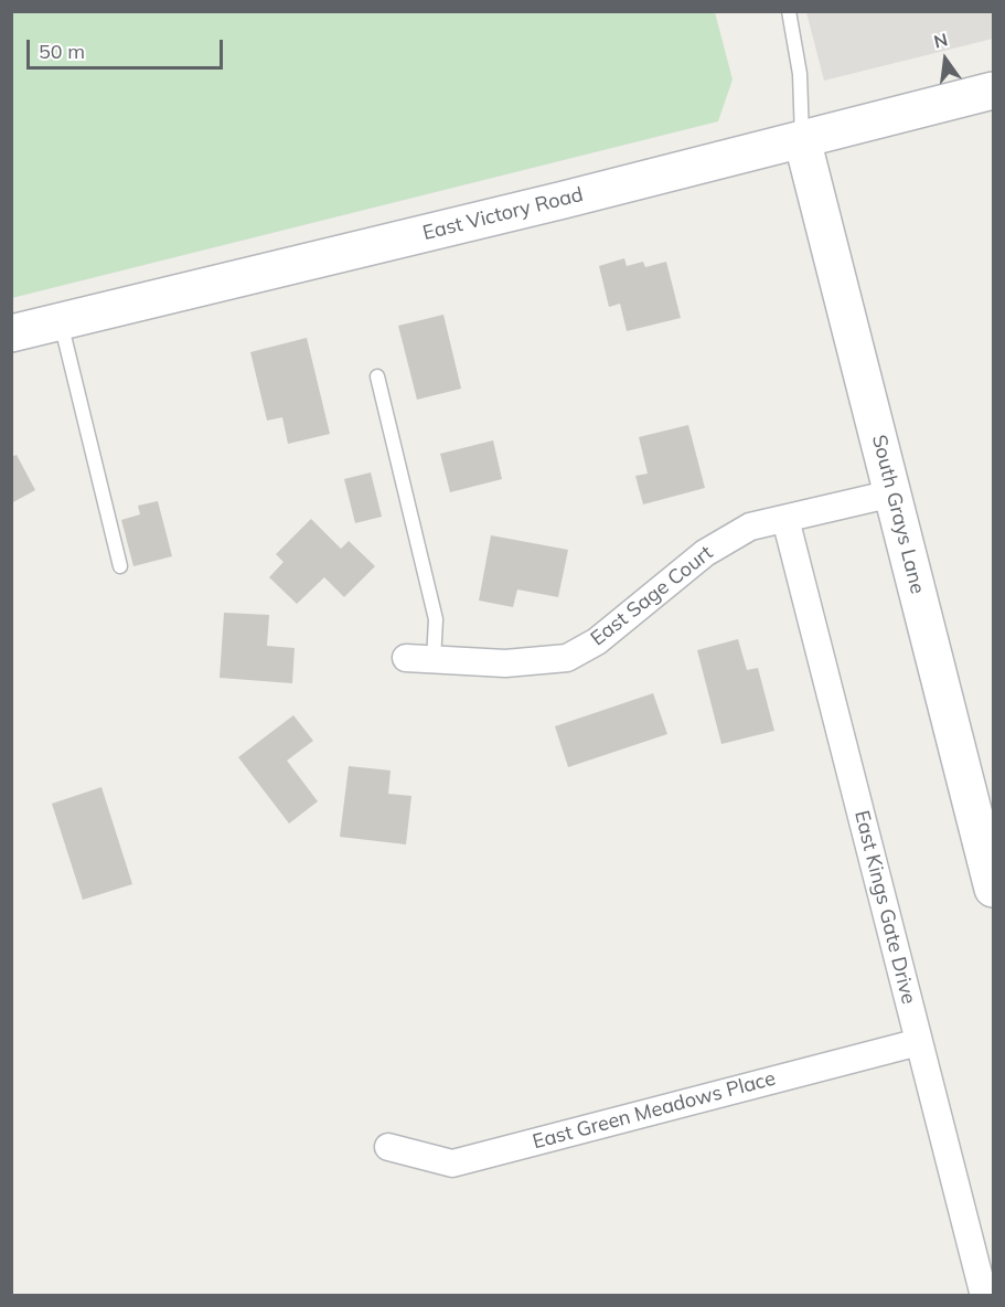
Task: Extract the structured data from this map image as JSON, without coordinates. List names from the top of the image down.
{
  "streets": {
    "street": [
      "East Victory Road",
      "South Grays Lane",
      "East Sage Court",
      "East Kings Gate Drive",
      "East Green Meadows Place"
    ]
  },
  "crossings": [
    ["East Victory Road", "South Grays Lane"],
    ["South Grays Lane", "East Sage Court"],
    ["East Sage Court", "East Kings Gate Drive"],
    ["East Kings Gate Drive", "East Green Meadows Place"]
  ],
  "scale_bar": "50 m",
  "north": "top"
}
